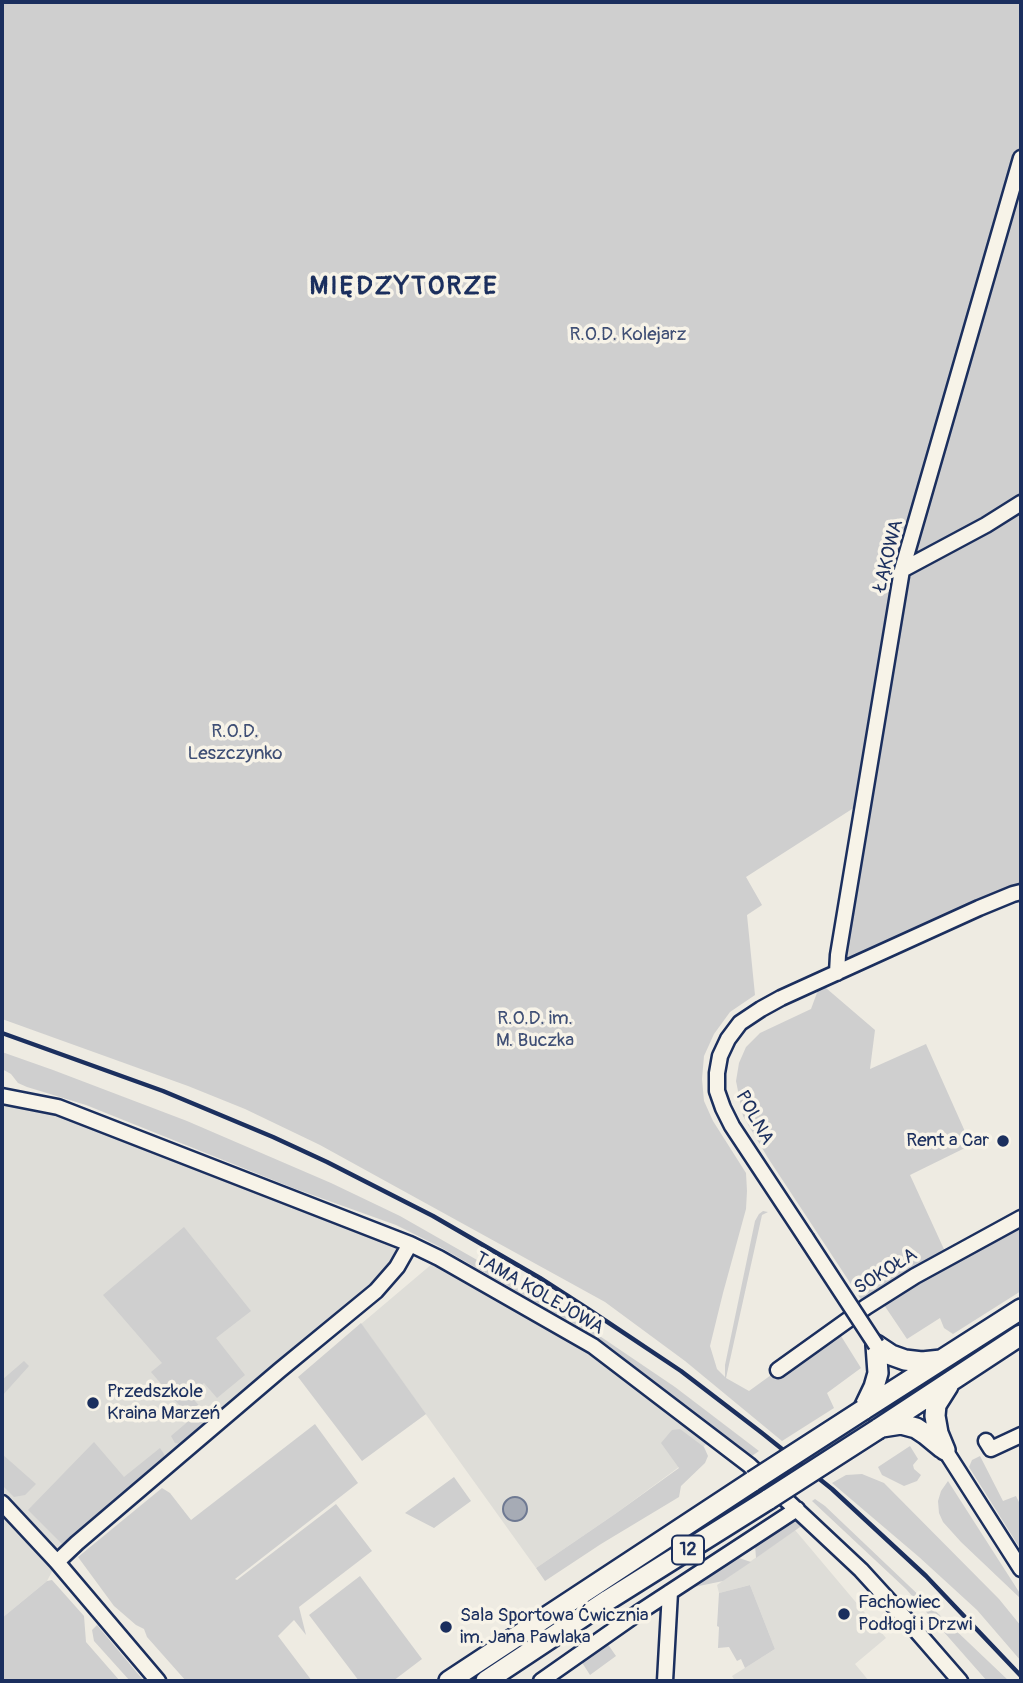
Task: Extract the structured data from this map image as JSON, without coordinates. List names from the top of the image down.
{
  "streets": {
    "main road": ["12"],
    "street": [
      "ŁĄKOWA",
      "POLNA",
      "SOKOŁA",
      "TAMA KOLEJOWA"
    ]
  },
  "crossings": [
    ["ŁĄKOWA", "POLNA"]
  ],
  "districts": ["MIĘDZYTORZE"],
  "parks": ["R.O.D. Kolejarz", "R.O.D. Leszczynko", "R.O.D. im. M. Buczka"],
  "places": [
    "Rent a Car",
    "Przedszkole Kraina Marzeń",
    "Fachowiec Podłogi i Drzwi",
    "Sala Sportowa Ćwicznia im. Jana Pawlaka"
  ]
}
